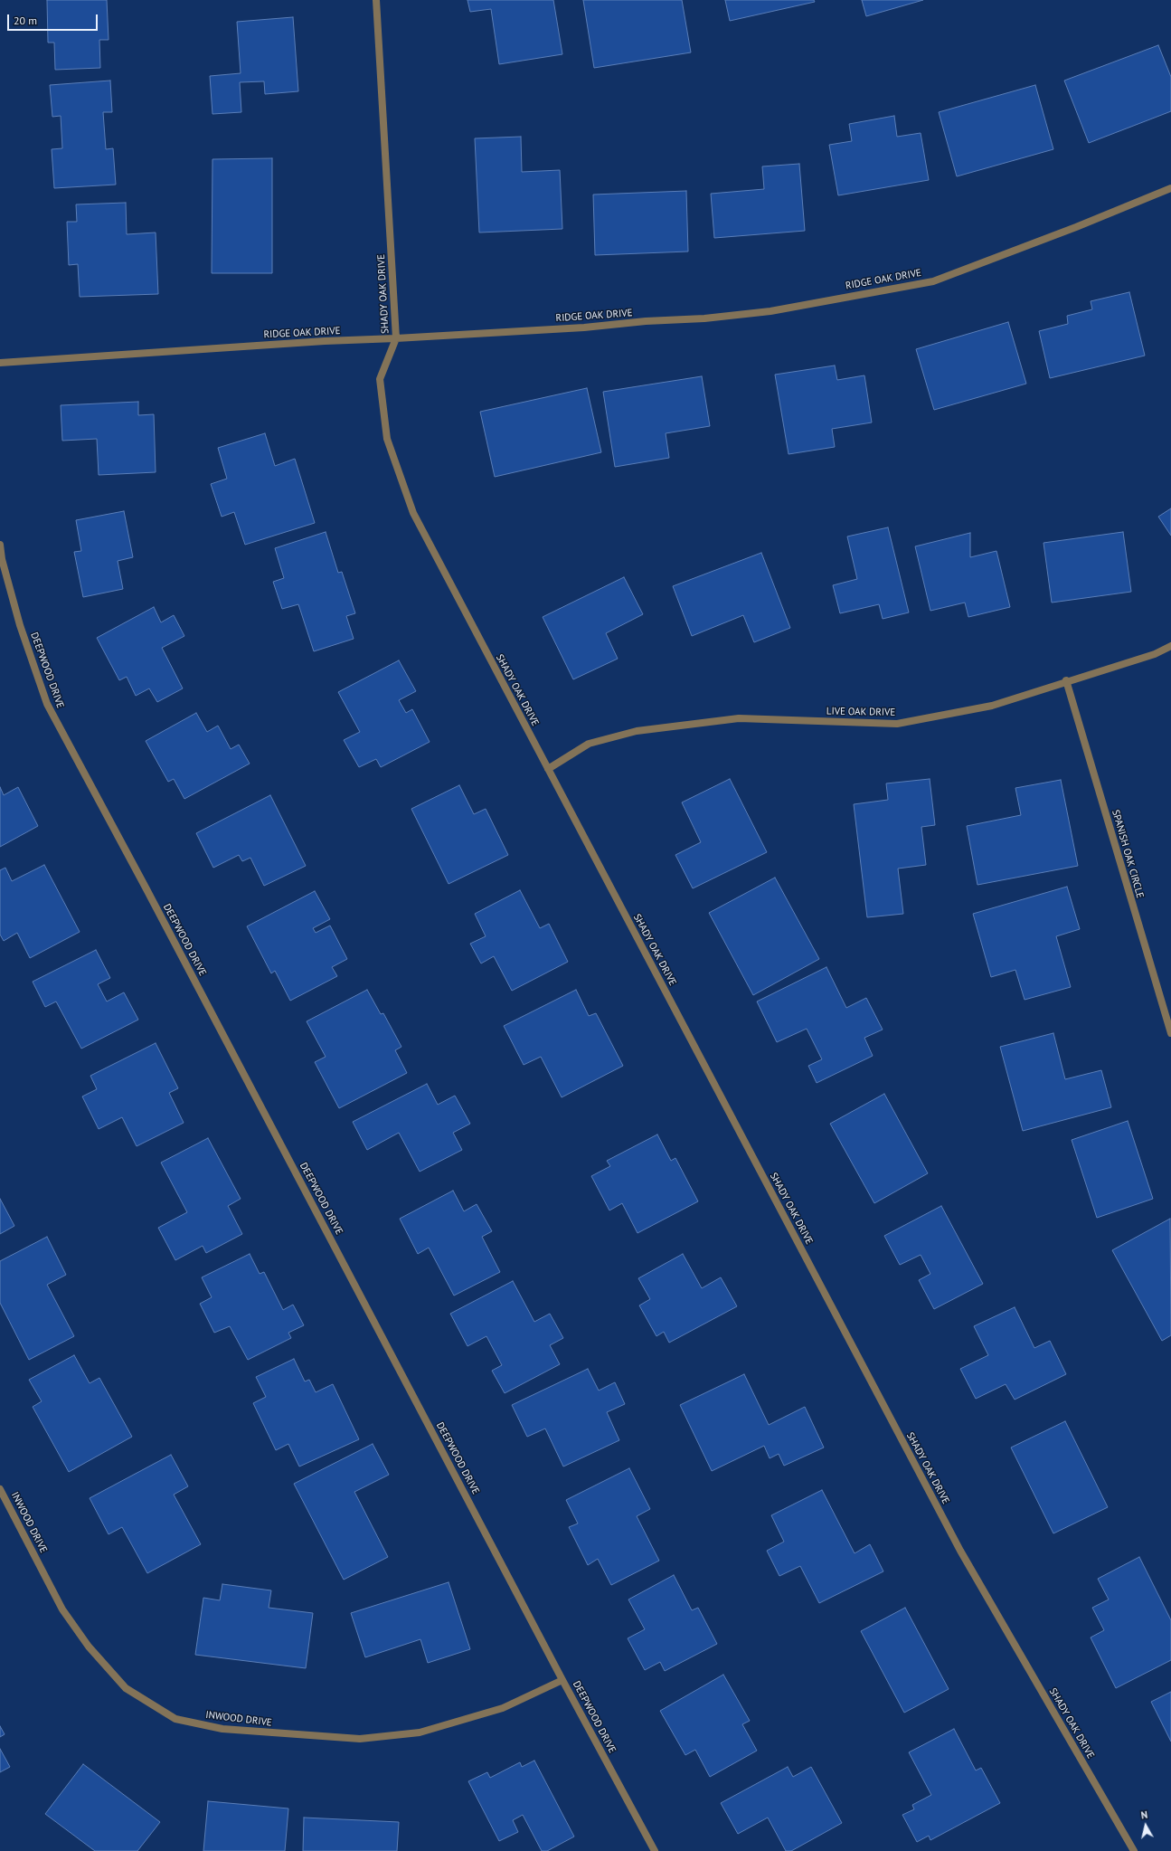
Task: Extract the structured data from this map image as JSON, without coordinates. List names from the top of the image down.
{
  "streets": {
    "street": [
      "RIDGE OAK DRIVE",
      "SHADY OAK DRIVE",
      "DEEPWOOD DRIVE",
      "LIVE OAK DRIVE",
      "SPANISH OAK CIRCLE",
      "INWOOD DRIVE"
    ]
  },
  "crossings": [
    ["RIDGE OAK DRIVE", "SHADY OAK DRIVE"],
    ["SHADY OAK DRIVE", "LIVE OAK DRIVE"],
    ["DEEPWOOD DRIVE", "INWOOD DRIVE"],
    ["LIVE OAK DRIVE", "SPANISH OAK CIRCLE"]
  ],
  "scale_bar": "20 m",
  "north": "top"
}
